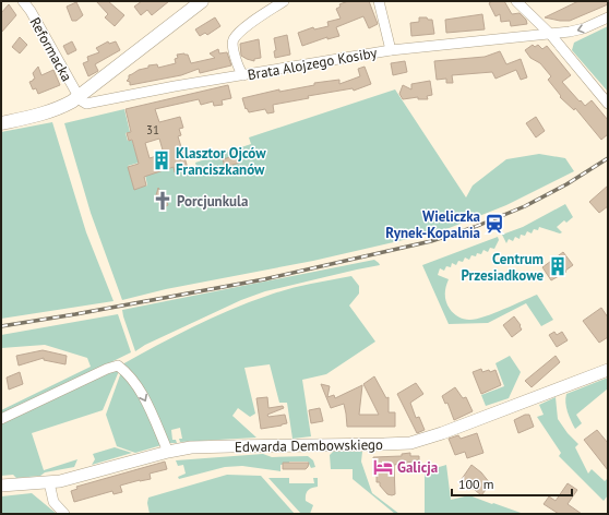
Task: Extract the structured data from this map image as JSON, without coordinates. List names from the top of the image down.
{
  "streets": {
    "street": ["Reformacka", "Brata Alojzego Kosiby", "Edwarda Dembowskiego"]
  },
  "crossings": [
    ["Reformacka", "Brata Alojzego Kosiby"]
  ],
  "places": {
    "building": ["Klasztor Ojców Franciszkanów", "Centrum Przesiadkowe"],
    "church": ["Porcjunkula"],
    "station": ["Wieliczka Rynek-Kopalnia"],
    "hotel": ["Galicja"]
  },
  "house_numbers": ["31"],
  "scale_bar": "100 m"
}
